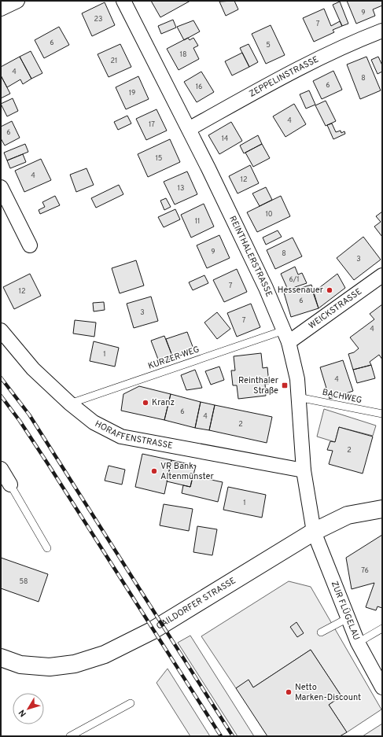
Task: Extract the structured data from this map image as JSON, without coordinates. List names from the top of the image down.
{
  "streets": {
    "main road": ["GAILDORFER STRASSE"],
    "street": [
      "ZEPPELINSTRASSE",
      "REINTHALERSTRASSE",
      "WEICKSTRASSE",
      "HORAFFENSTRASSE",
      "ZUR FLÜGELAU"
    ],
    "lane": ["KURZER WEG", "BACHWEG"]
  },
  "crossings": [
    ["ZEPPELINSTRASSE", "REINTHALERSTRASSE"],
    ["REINTHALERSTRASSE", "WEICKSTRASSE"],
    ["REINTHALERSTRASSE", "KURZER WEG"],
    ["REINTHALERSTRASSE", "BACHWEG"],
    ["REINTHALERSTRASSE", "HORAFFENSTRASSE"],
    ["REINTHALERSTRASSE", "GAILDORFER STRASSE"],
    ["REINTHALERSTRASSE", "ZUR FLÜGELAU"],
    ["WEICKSTRASSE", "KURZER WEG"],
    ["KURZER WEG", "HORAFFENSTRASSE"],
    ["GAILDORFER STRASSE", "ZUR FLÜGELAU"]
  ],
  "places": {
    "other": [
      "Hessenauer",
      "Kranz",
      "VR Bank Altenmünster",
      "Netto Marken-Discount"
    ],
    "transit": ["Reinthaler Straße"]
  },
  "house_numbers": [
    "9",
    "23",
    "7",
    "6",
    "5",
    "18",
    "21",
    "4",
    "8",
    "6",
    "16",
    "19",
    "4",
    "17",
    "6",
    "14",
    "15",
    "4",
    "12",
    "13",
    "10",
    "11",
    "9",
    "8",
    "3",
    "6/1",
    "7",
    "12",
    "6",
    "3",
    "7",
    "4",
    "1",
    "4",
    "6",
    "4",
    "2",
    "2",
    "1",
    "76",
    "58"
  ],
  "north": "bottom left"
}
